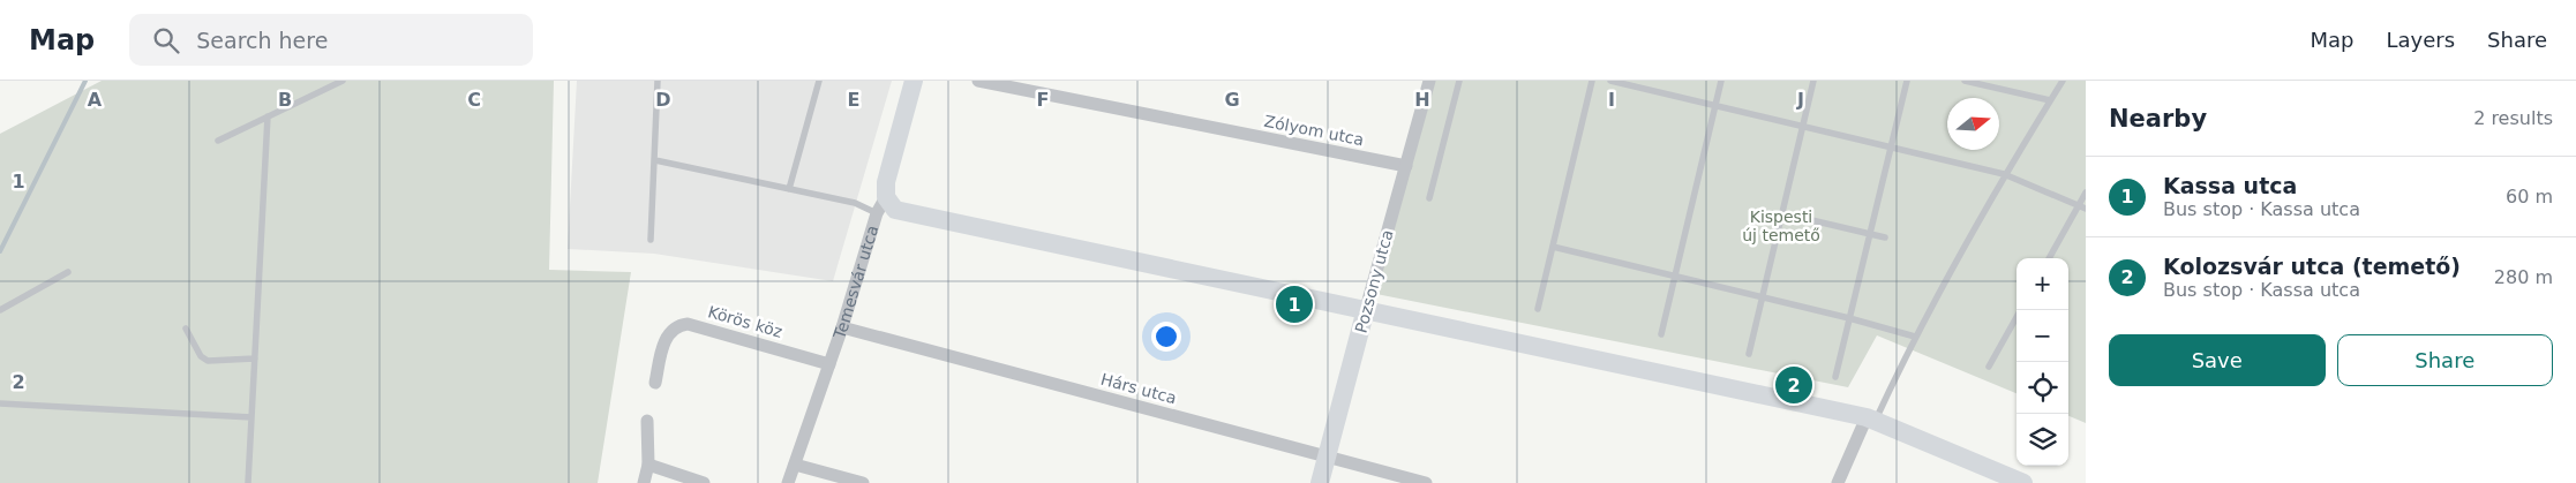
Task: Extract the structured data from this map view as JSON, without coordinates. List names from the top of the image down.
{
  "streets": {
    "street": [
      "Zólyom utca",
      "Pozsony utca",
      "Temesvár utca",
      "Körös köz",
      "Hárs utca"
    ]
  },
  "crossings": [
    ["Zólyom utca", "Pozsony utca"],
    ["Pozsony utca", "Hárs utca"],
    ["Temesvár utca", "Körös köz"],
    ["Temesvár utca", "Hárs utca"]
  ],
  "parks": ["Kispesti új temető"],
  "north": "right",
  "page": {
    "header": "Map",
    "search": "Search here",
    "nav": ["Map", "Layers", "Share"],
    "heading": ["Nearby", "2 results"],
    "list": [
      {
        "mark": "1",
        "name": "Kassa utca",
        "note": "Bus stop · Kassa utca",
        "value": "60 m"
      },
      {
        "mark": "2",
        "name": "Kolozsvár utca (temető)",
        "note": "Bus stop · Kassa utca",
        "value": "280 m"
      }
    ],
    "map_buttons": ["+", "−"],
    "pins": ["1", "2"],
    "buttons": ["Save", "Share"]
  },
  "grid": {
    "columns": [
      "A",
      "B",
      "C",
      "D",
      "E",
      "F",
      "G",
      "H",
      "I",
      "J"
    ],
    "rows": ["1", "2"]
  }
}
